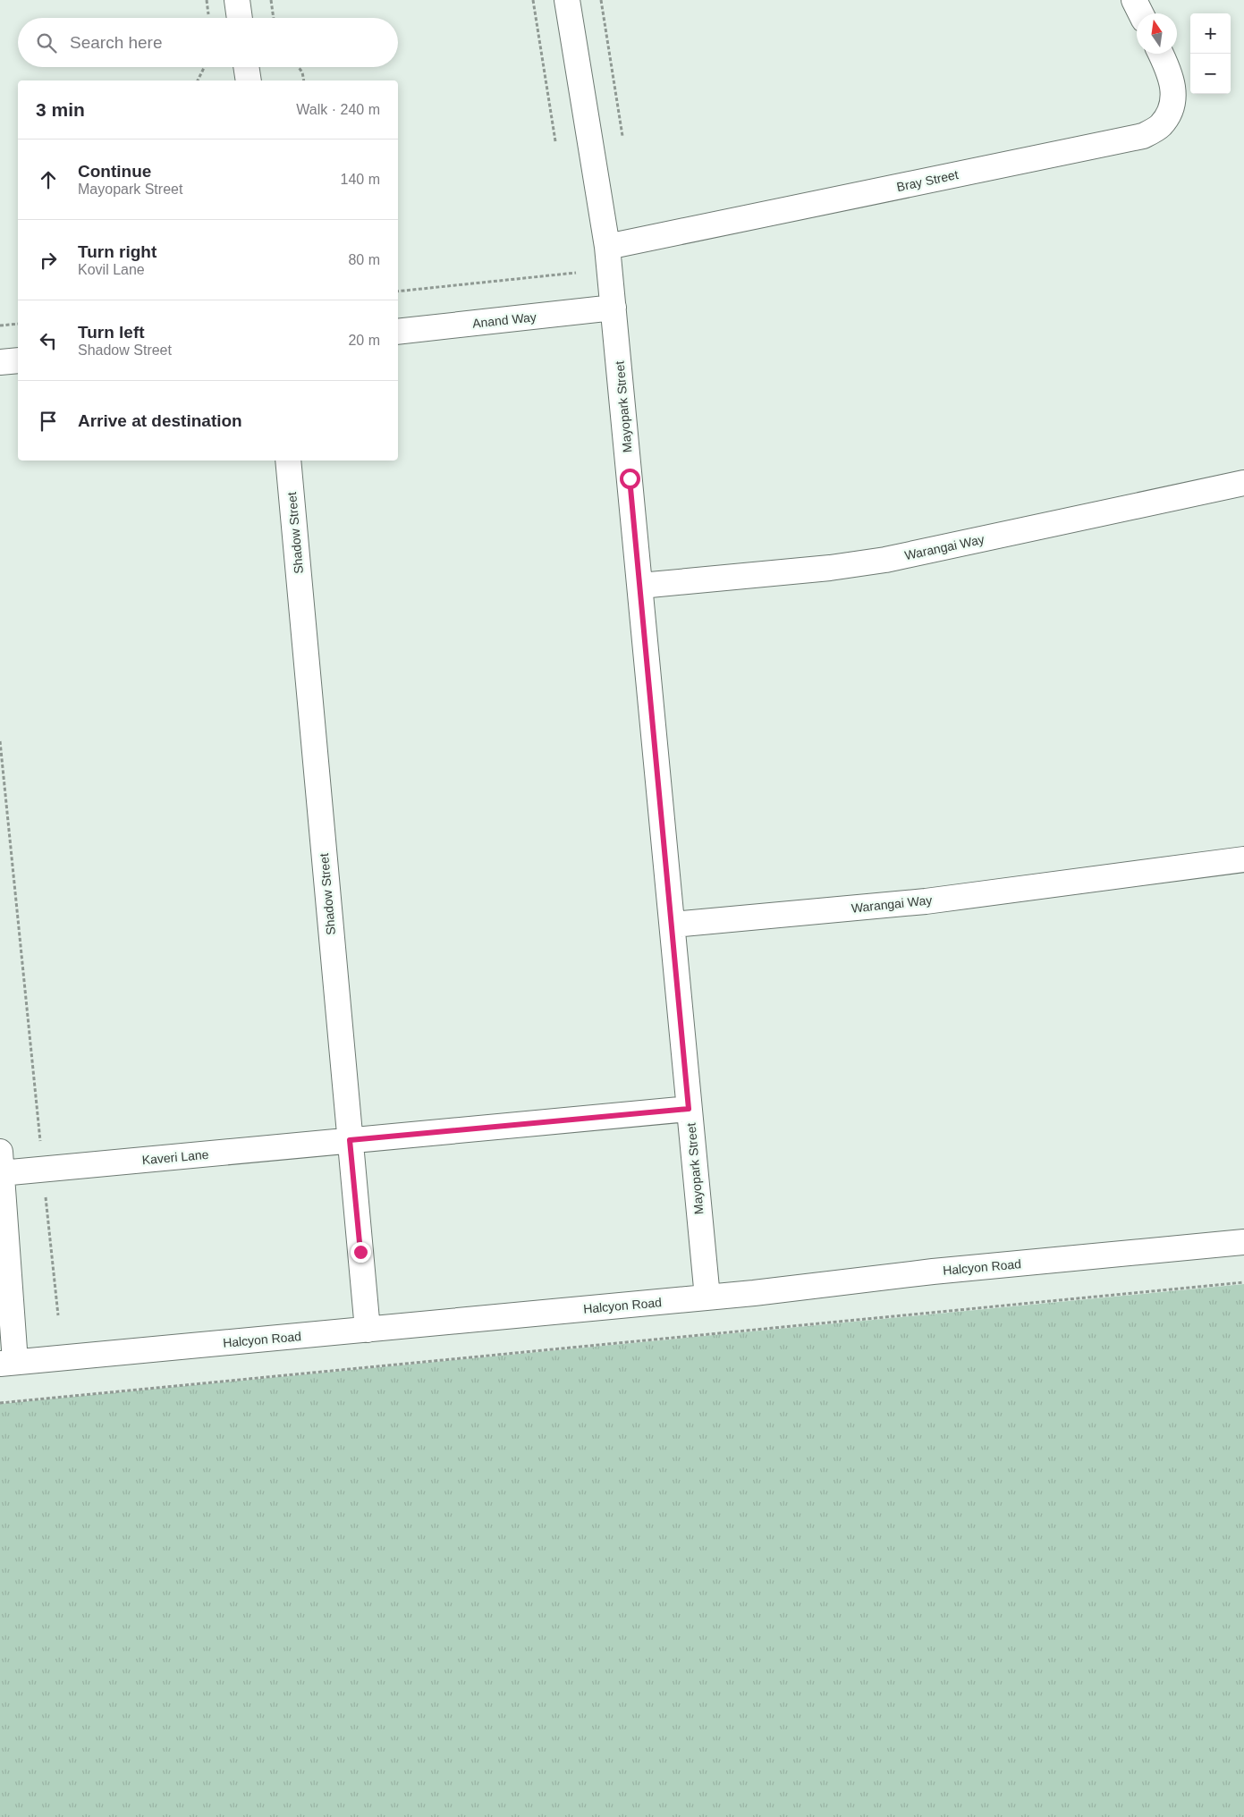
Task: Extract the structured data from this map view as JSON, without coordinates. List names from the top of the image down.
{
  "streets": {
    "street": [
      "Bray Street",
      "Anand Way",
      "Mayopark Street",
      "Shadow Street",
      "Warangai Way",
      "Kaveri Lane",
      "Halcyon Road"
    ]
  },
  "crossings": [
    ["Bray Street", "Mayopark Street"],
    ["Anand Way", "Mayopark Street"],
    ["Mayopark Street", "Warangai Way"],
    ["Mayopark Street", "Kaveri Lane"],
    ["Mayopark Street", "Halcyon Road"],
    ["Shadow Street", "Kaveri Lane"],
    ["Shadow Street", "Halcyon Road"]
  ],
  "north": "top",
  "page": {
    "map_buttons": ["+", "−"],
    "search": "Search here",
    "heading": ["3 min", "Walk · 240 m"],
    "list": [
      ["Continue", "Mayopark Street", "140 m"],
      ["Turn right", "Kovil Lane", "80 m"],
      ["Turn left", "Shadow Street", "20 m"],
      "Arrive at destination"
    ]
  }
}
